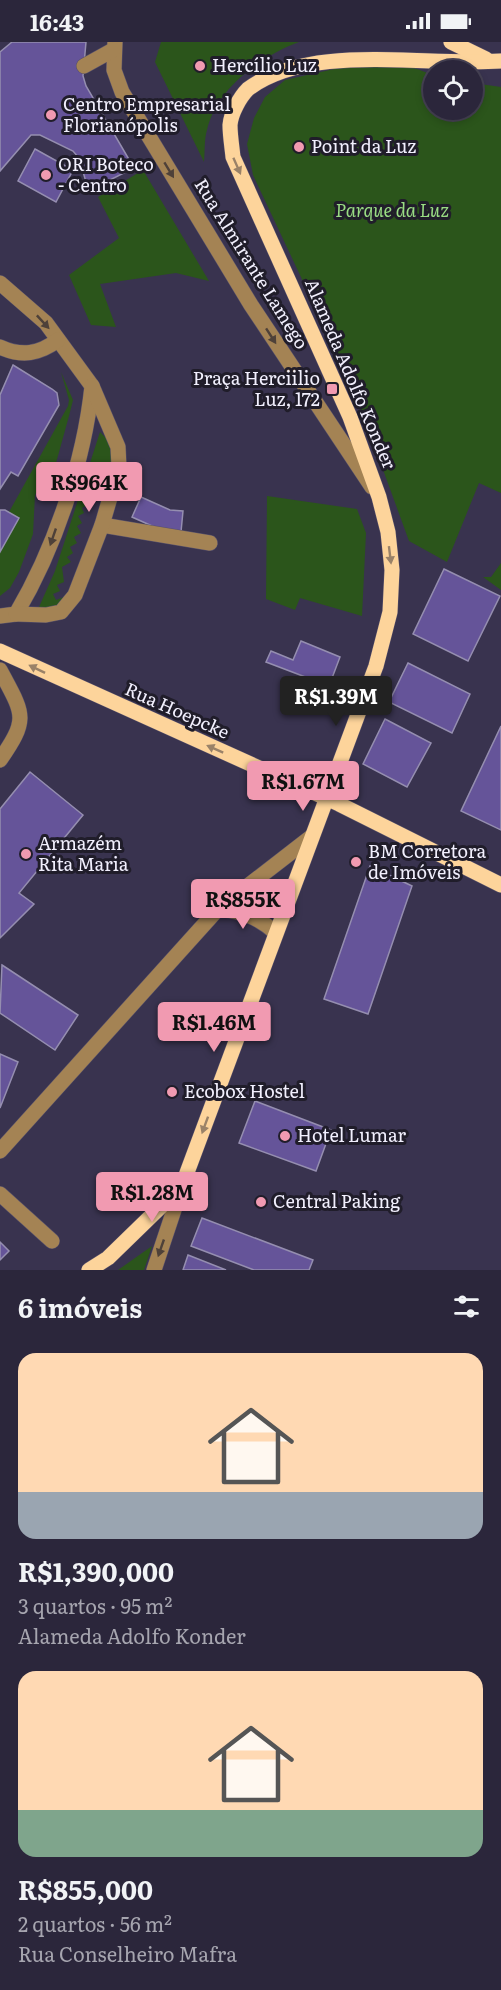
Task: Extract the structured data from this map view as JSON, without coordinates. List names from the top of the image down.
{
  "streets": {
    "main road": ["Alameda Adolfo Konder", "Rua Hoepcke"],
    "street": ["Rua Almirante Lamego"]
  },
  "crossings": [
    ["Rua Almirante Lamego", "Alameda Adolfo Konder"],
    ["Alameda Adolfo Konder", "Rua Hoepcke"]
  ],
  "one_way": ["Rua Almirante Lamego", "Alameda Adolfo Konder", "Rua Hoepcke"],
  "parks": ["Parque da Luz"],
  "places": {
    "other": [
      "Hercílio Luz",
      "Centro Empresarial Florianópolis",
      "Point da Luz",
      "ORI Boteco - Centro",
      "Armazém Rita Maria",
      "BM Corretora de Imóveis",
      "Ecobox Hostel",
      "Hotel Lumar",
      "Central Paking"
    ],
    "transit": ["Praça Herciilio Luz, 172"]
  },
  "page": {
    "status": "16:43",
    "price": [
      "R$964K",
      "R$1.39M",
      "R$1.67M",
      "R$855K",
      "R$1.46M",
      "R$1.28M"
    ],
    "heading": "6 imóveis",
    "list": [
      {
        "name": "R$1,390,000",
        "note": "3 quartos · 95 m² · Alameda Adolfo Konder"
      },
      {
        "name": "R$855,000",
        "note": "2 quartos · 56 m² · Rua Conselheiro Mafra"
      }
    ]
  }
}
